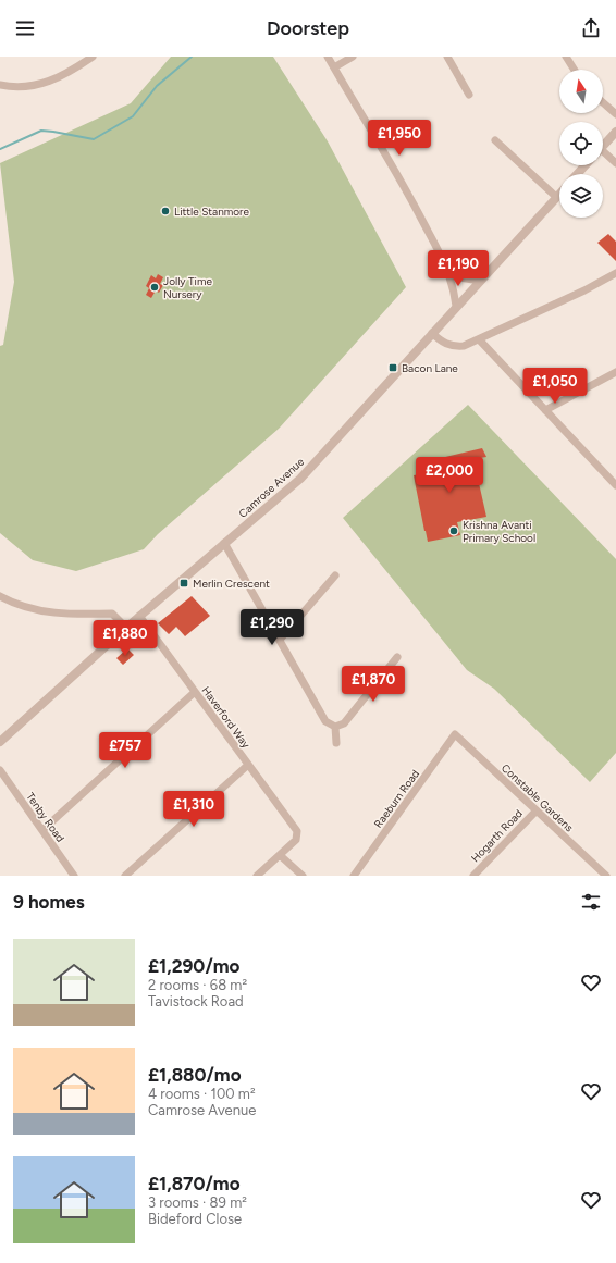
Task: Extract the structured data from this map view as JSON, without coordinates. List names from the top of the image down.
{
  "streets": {
    "street": [
      "Camrose Avenue",
      "Haverford Way",
      "Constable Gardens",
      "Raeburn Road",
      "Tenby Road",
      "Hogarth Road"
    ]
  },
  "crossings": [
    ["Camrose Avenue", "Haverford Way"],
    ["Constable Gardens", "Raeburn Road"],
    ["Constable Gardens", "Hogarth Road"]
  ],
  "places": {
    "other": ["Little Stanmore", "Jolly Time Nursery", "Krishna Avanti Primary School"],
    "transit": ["Bacon Lane", "Merlin Crescent"]
  },
  "north": "top",
  "page": {
    "header": "Doorstep",
    "price": [
      "£1,950",
      "£1,190",
      "£1,050",
      "£2,000",
      "£1,290",
      "£1,880",
      "£1,870",
      "£757",
      "£1,310"
    ],
    "heading": "9 homes",
    "list": [
      {
        "name": "£1,290/mo",
        "note": "2 rooms · 68 m² · Tavistock Road"
      },
      {
        "name": "£1,880/mo",
        "note": "4 rooms · 100 m² · Camrose Avenue"
      },
      {
        "name": "£1,870/mo",
        "note": "3 rooms · 89 m² · Bideford Close"
      }
    ]
  }
}
